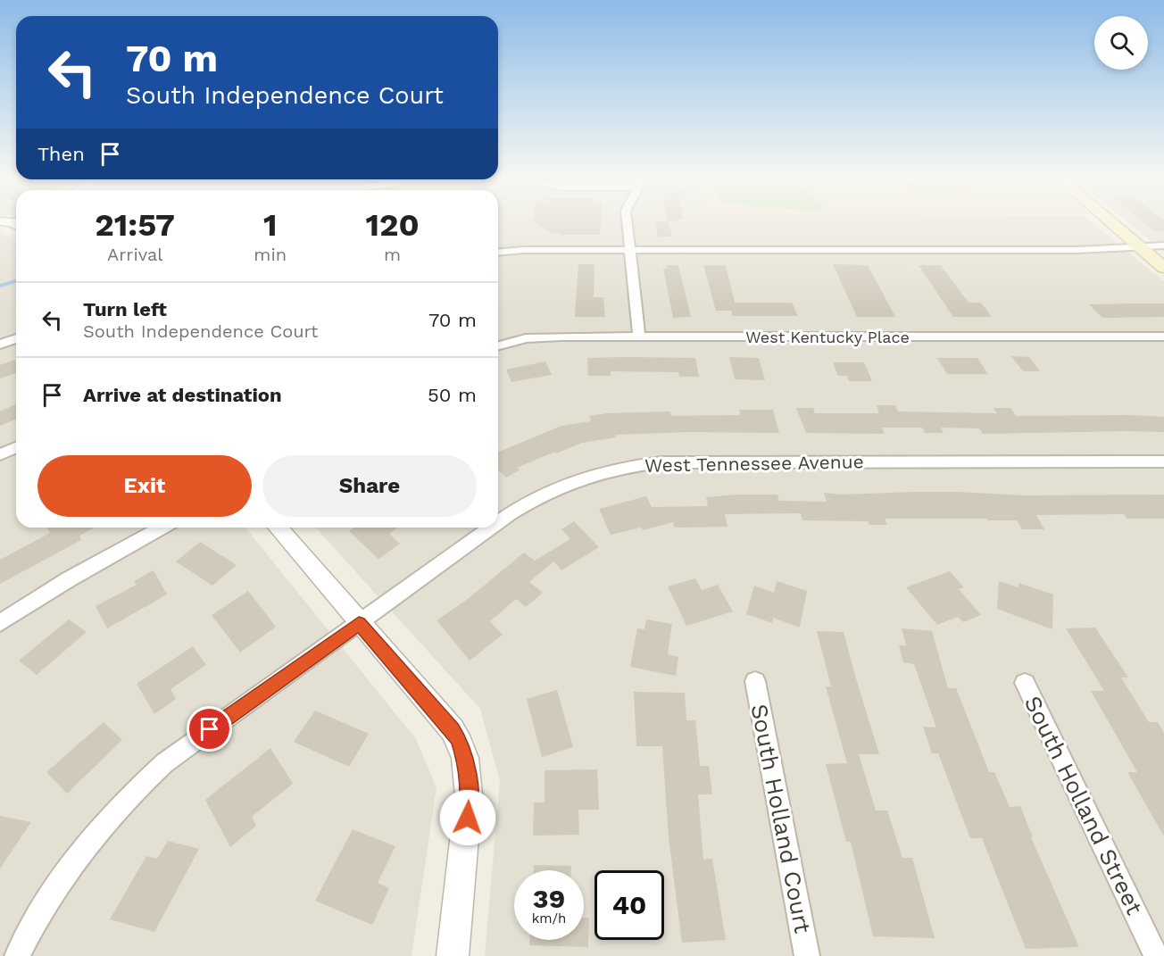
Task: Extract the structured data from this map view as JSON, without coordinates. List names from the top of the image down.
{
  "streets": {
    "street": [
      "West Kentucky Place",
      "West Tennessee Avenue",
      "South Holland Street",
      "South Holland Court"
    ]
  },
  "page": {
    "turn": ["70 m", "South Independence Court"],
    "then": "Then",
    "eta": [
      "21:57",
      "Arrival",
      "1",
      "min",
      "120",
      "m"
    ],
    "list": [
      {
        "name": "Turn left",
        "note": "South Independence Court",
        "value": "70 m"
      },
      {
        "name": "Arrive at destination",
        "value": "50 m"
      }
    ],
    "buttons": ["Exit", "Share"],
    "speed": "39 km/h",
    "limit": "40"
  }
}
